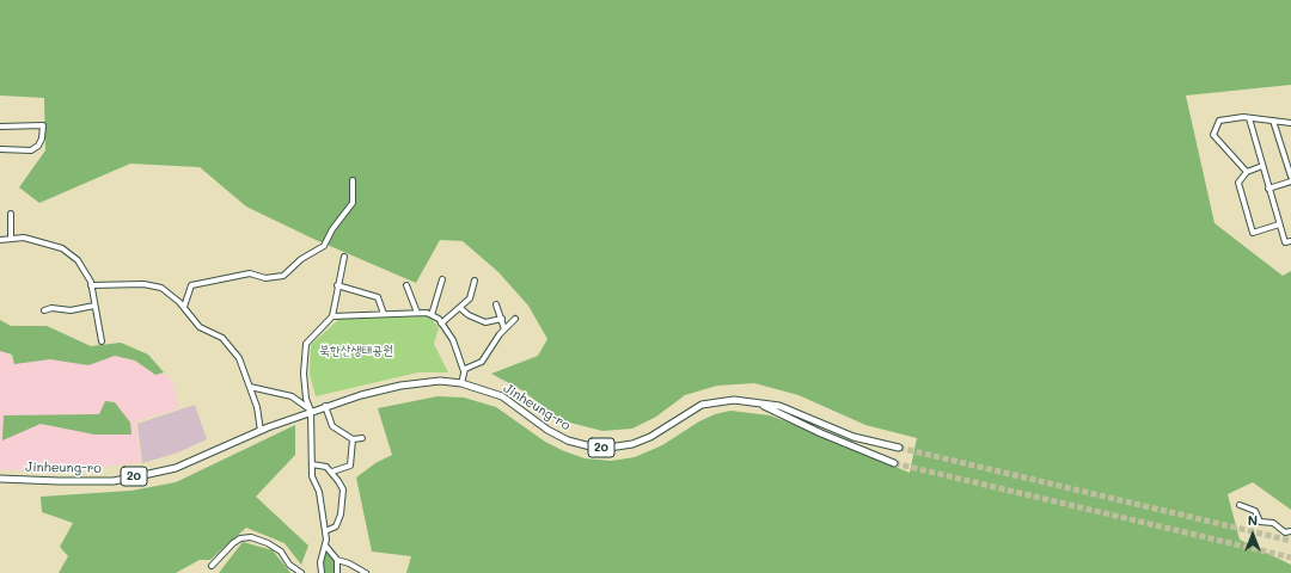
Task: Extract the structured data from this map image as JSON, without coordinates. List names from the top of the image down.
{
  "streets": {
    "main road": ["Jinheung-ro", "20"]
  },
  "parks": ["북한산생태공원"],
  "north": "top"
}
